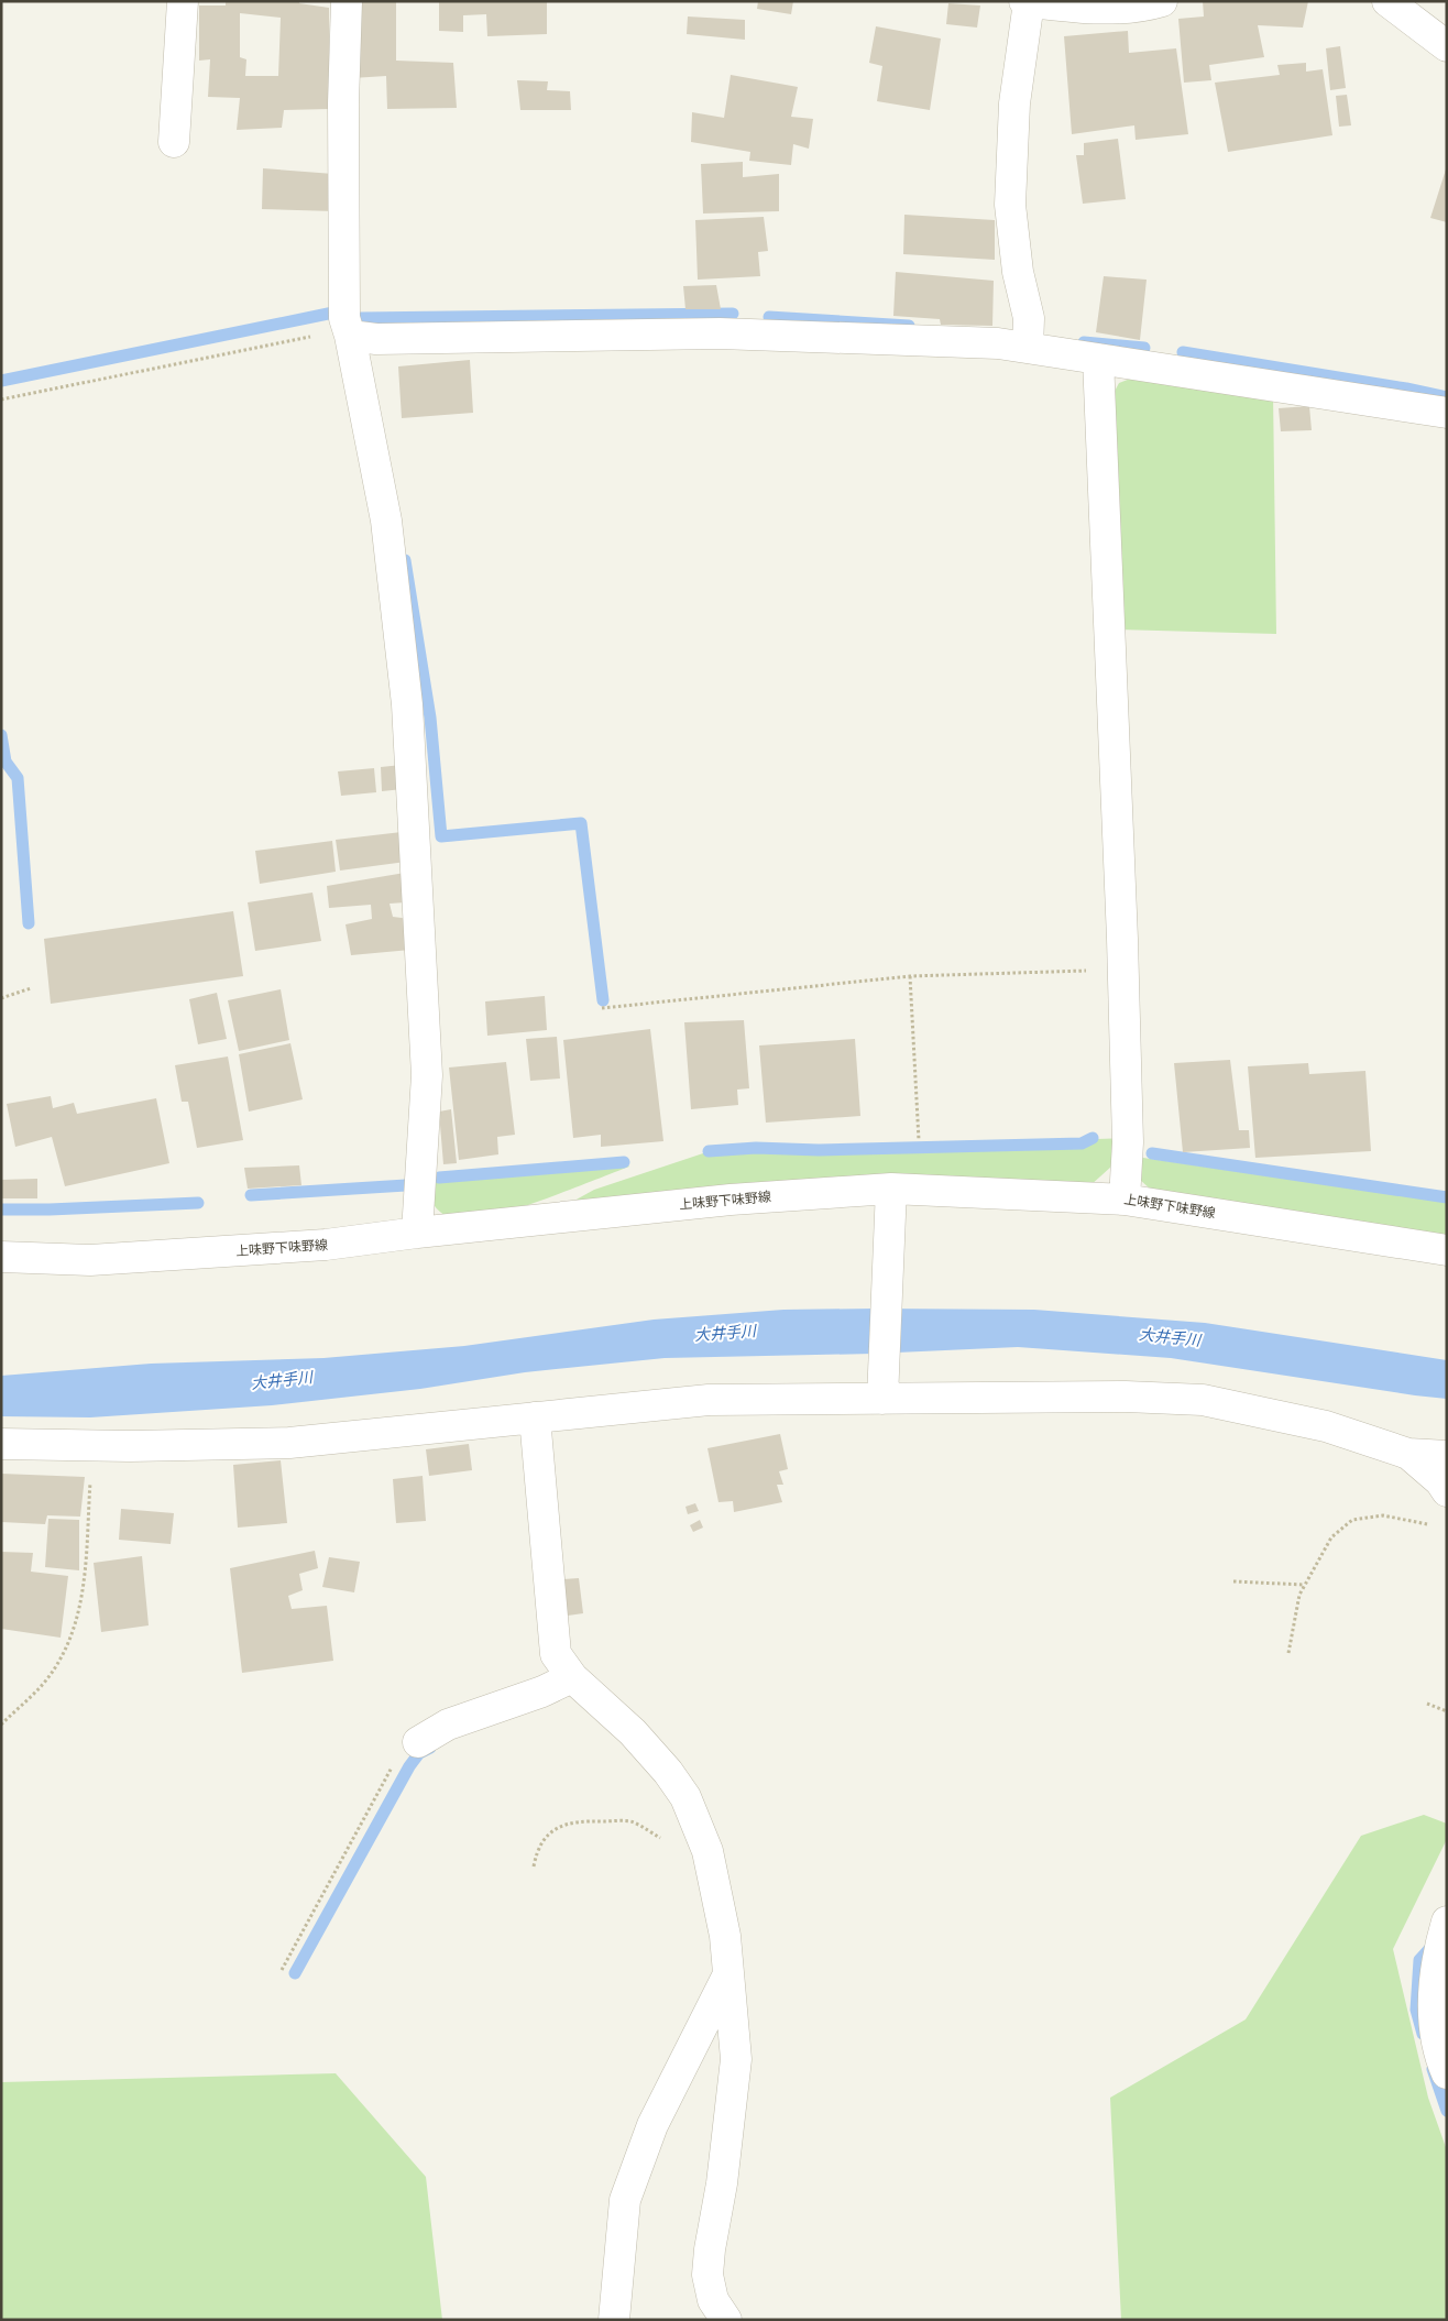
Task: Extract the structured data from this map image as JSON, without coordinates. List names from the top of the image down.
{
  "streets": {
    "street": ["上味野下味野線"]
  },
  "water": ["大井手川"]
}
